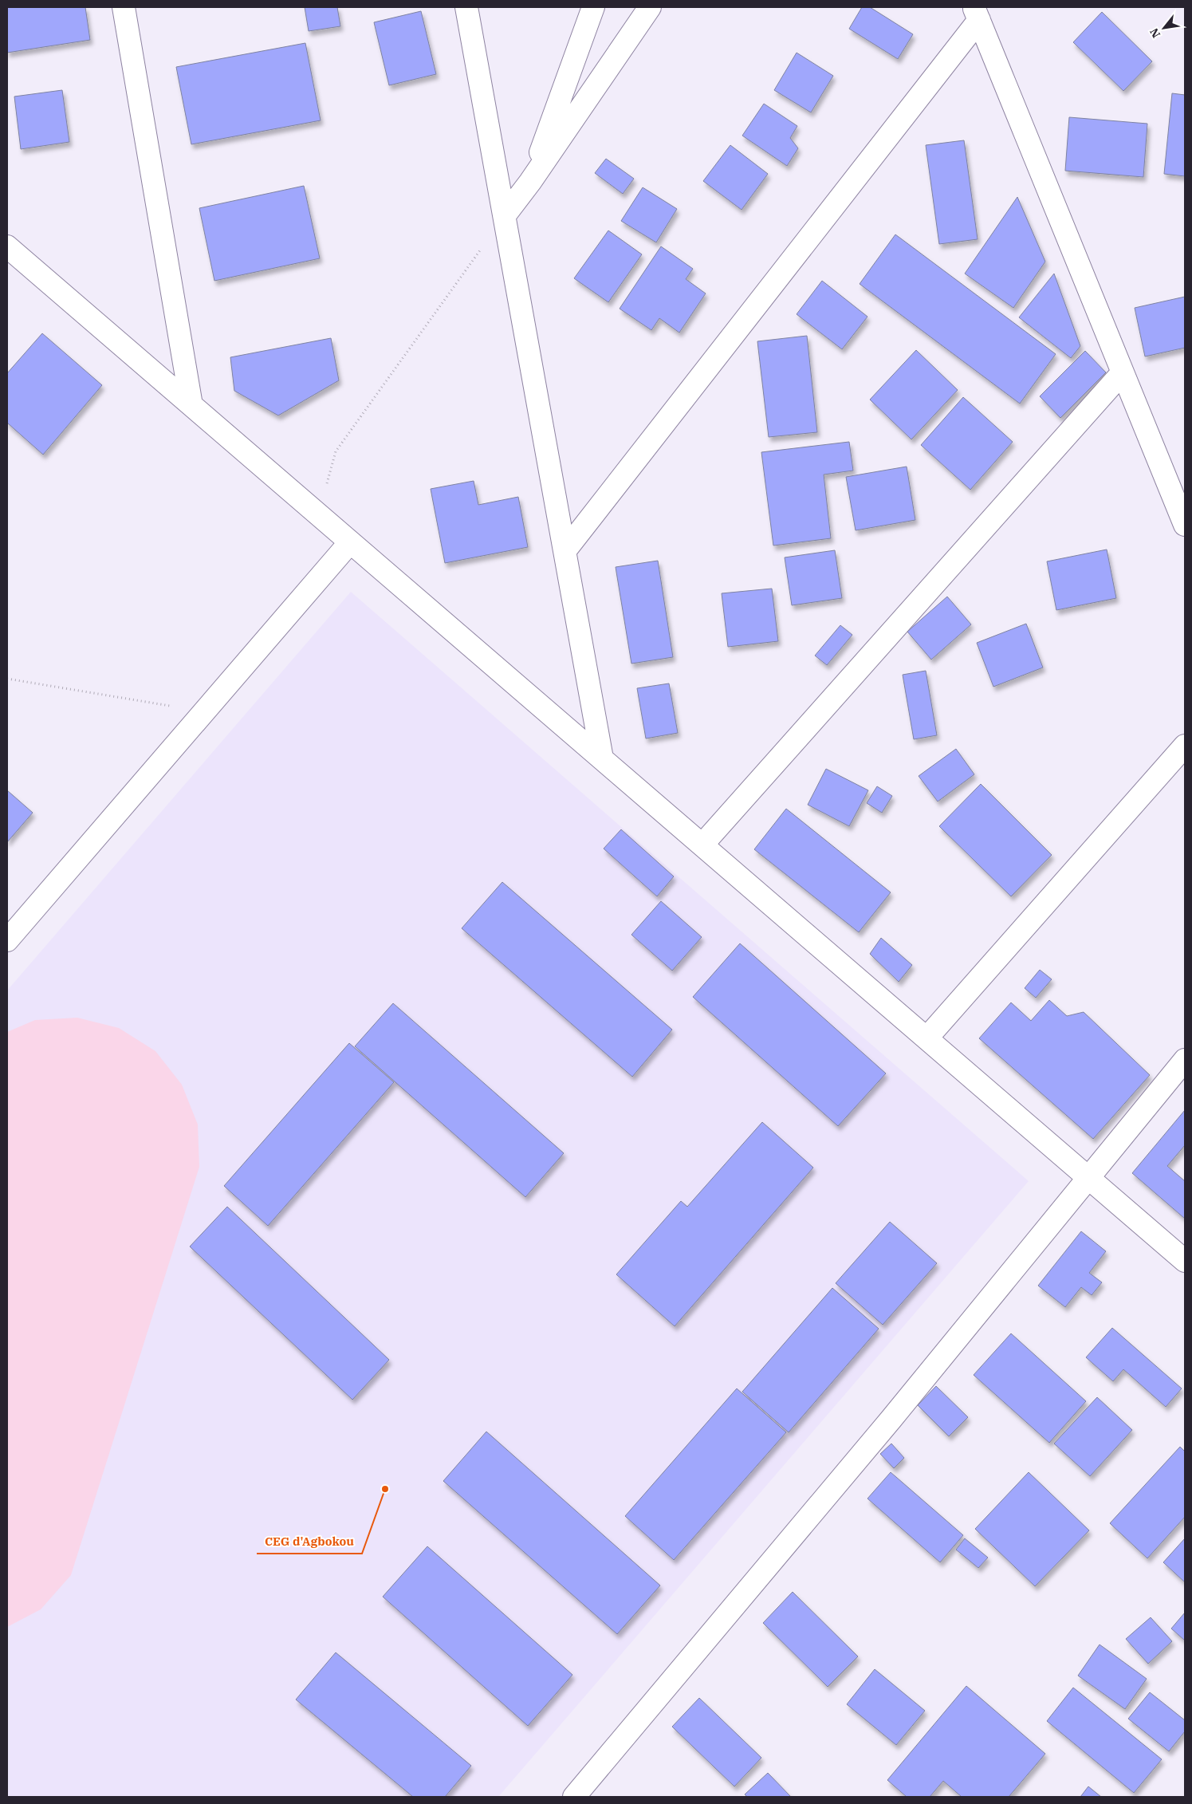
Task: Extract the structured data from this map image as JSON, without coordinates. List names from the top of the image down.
{
  "places": ["CEG d'Agbokou"],
  "north": "bottom left"
}
